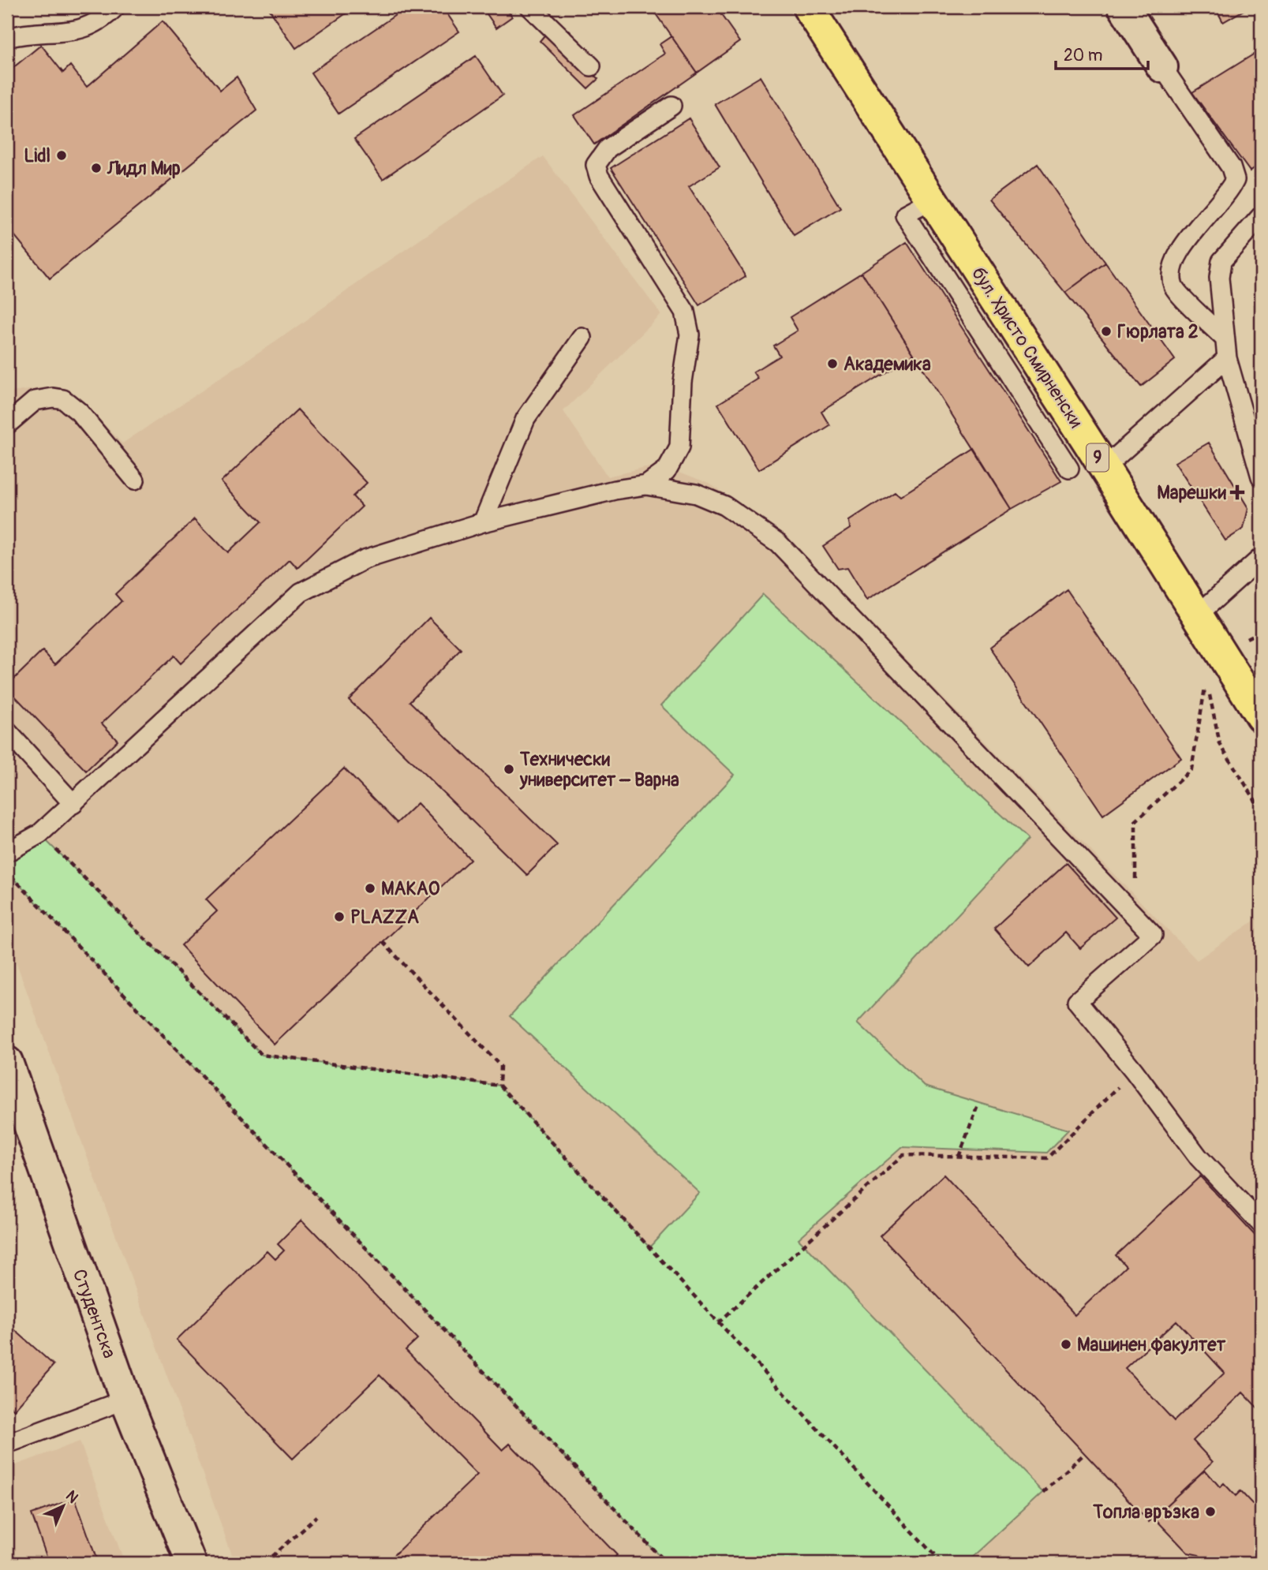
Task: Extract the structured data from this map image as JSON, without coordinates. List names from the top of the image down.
{
  "streets": {
    "main road": ["бул. Христо Смирненски", "9"],
    "street": ["Студентска"]
  },
  "places": {
    "other": [
      "Lidl",
      "Лидл Мир",
      "Гюрлата 2",
      "Академика",
      "Технически университет – Варна",
      "МАКАО",
      "PLAZZA",
      "Машинен факултет",
      "Топла връзка"
    ],
    "health": ["Марешки"]
  },
  "scale_bar": "20 m",
  "north": "top right"
}
